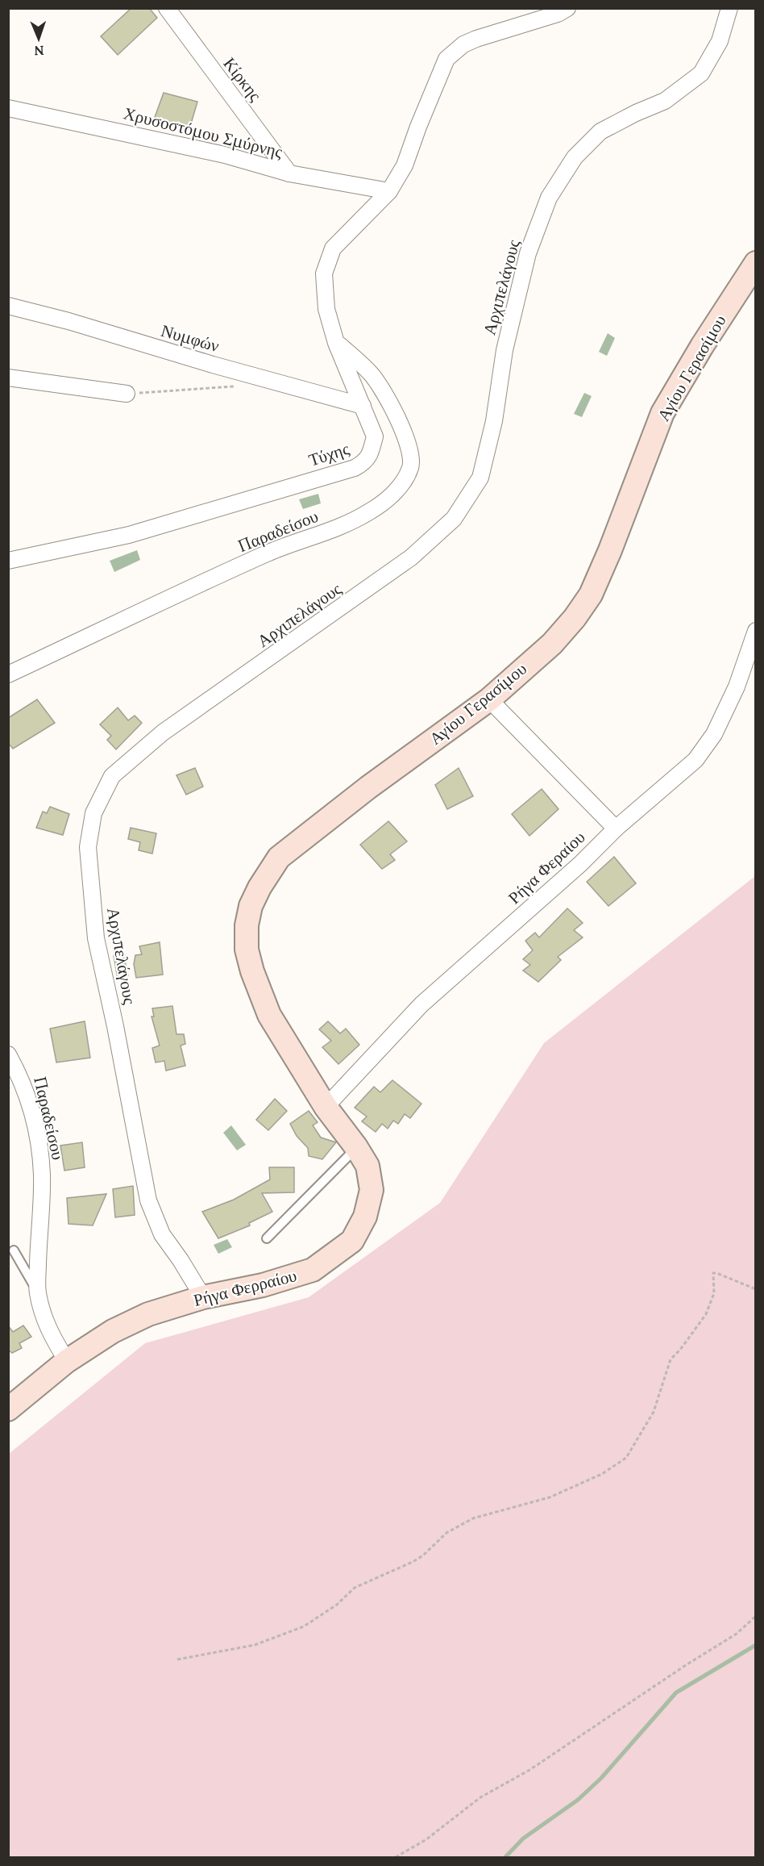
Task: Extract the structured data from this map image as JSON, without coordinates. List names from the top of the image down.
{
  "streets": {
    "street": [
      "Κίρκης",
      "Χρυσοστόμου Σμύρνης",
      "Αρχιπελάγους",
      "Νυμφών",
      "Αγίου Γερασίμου",
      "Τύχης",
      "Παραδείσου",
      "Ρήγα Φεραίου",
      "Ρήγα Φερραίου"
    ]
  },
  "crossings": [
    ["Κίρκης", "Χρυσοστόμου Σμύρνης"],
    ["Χρυσοστόμου Σμύρνης", "Τύχης"],
    ["Αρχιπελάγους", "Ρήγα Φερραίου"],
    ["Νυμφών", "Τύχης"],
    ["Αγίου Γερασίμου", "Ρήγα Φεραίου"],
    ["Αγίου Γερασίμου", "Ρήγα Φερραίου"],
    ["Τύχης", "Παραδείσου"],
    ["Παραδείσου", "Ρήγα Φερραίου"],
    ["Ρήγα Φεραίου", "Ρήγα Φερραίου"]
  ],
  "north": "bottom"
}
